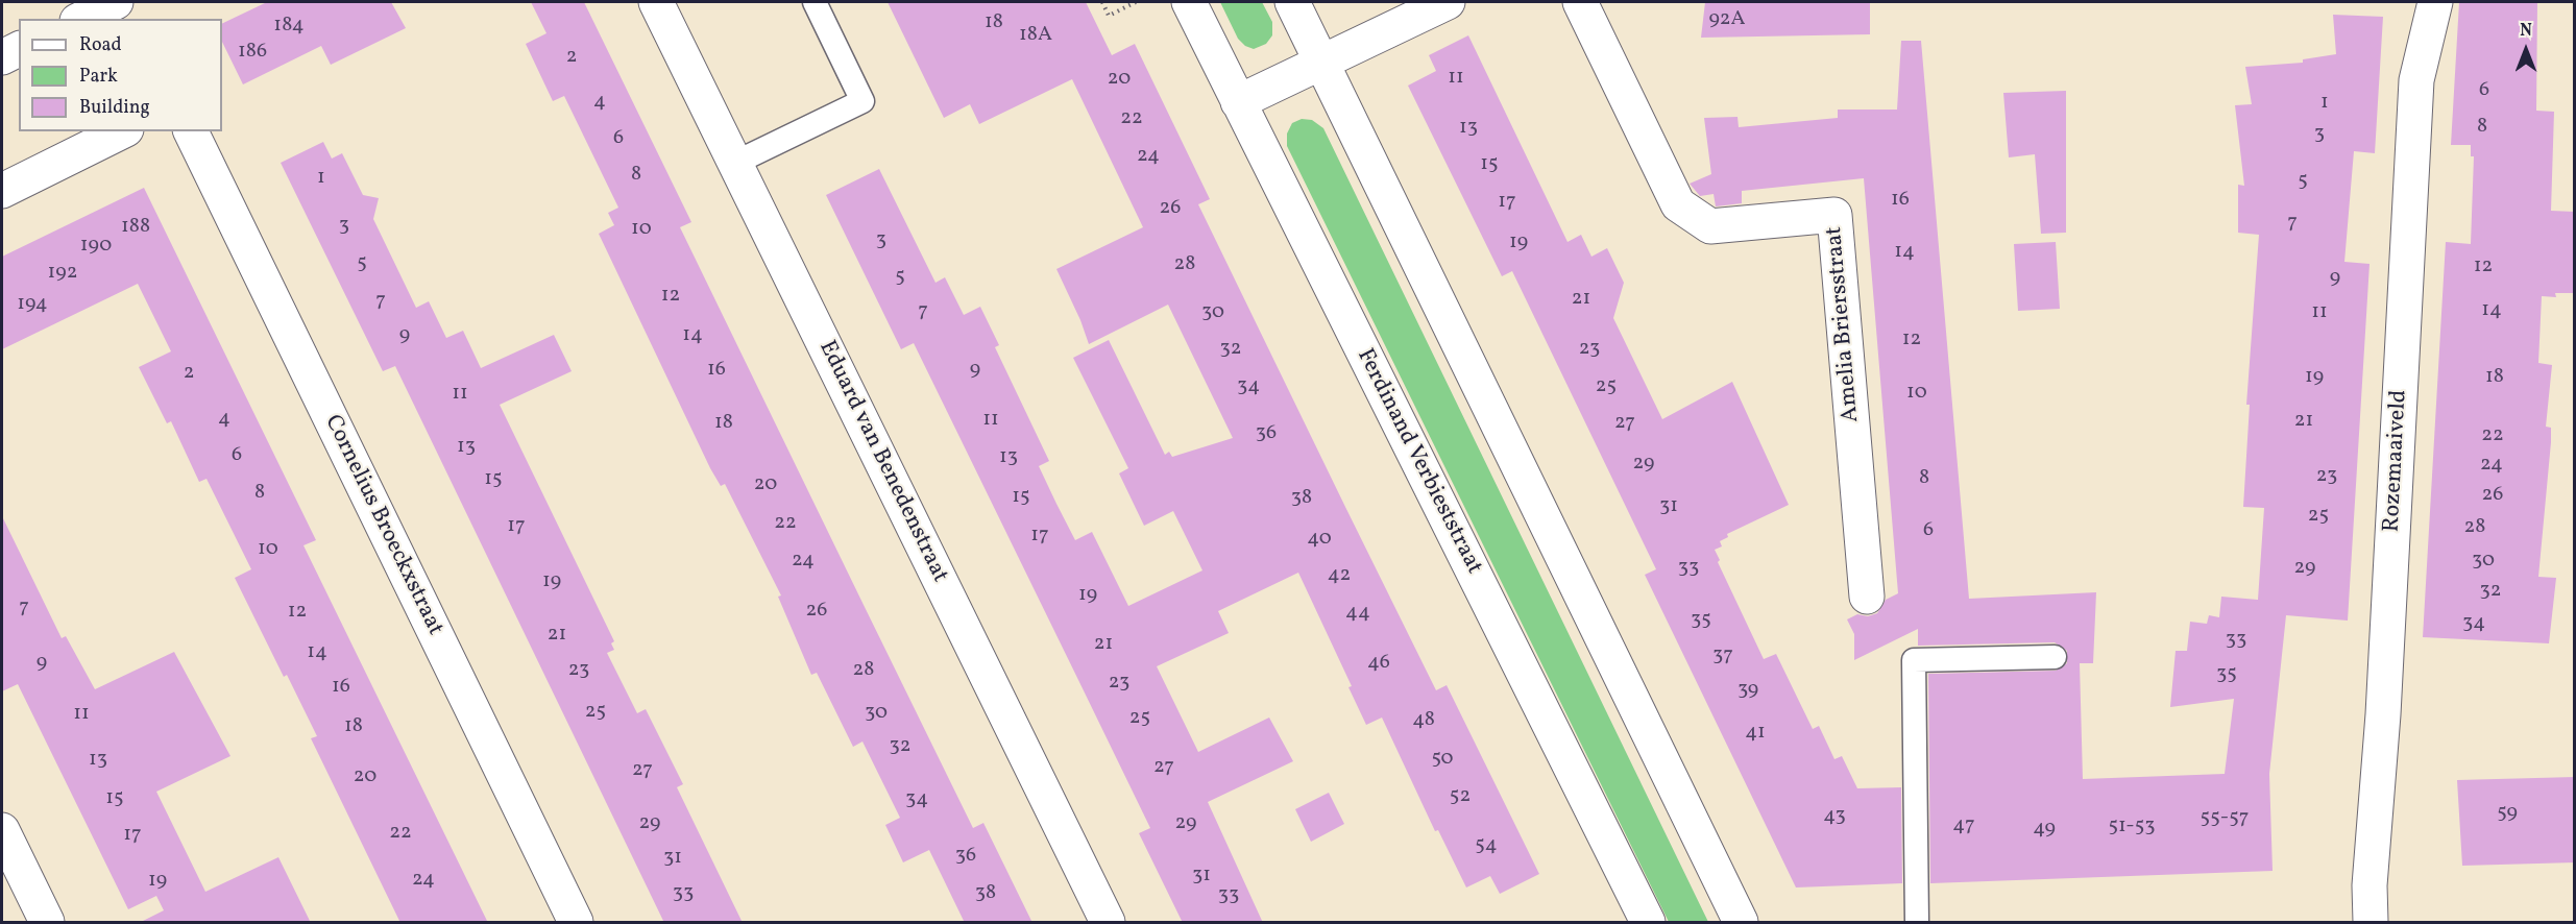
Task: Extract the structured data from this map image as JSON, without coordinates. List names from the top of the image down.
{
  "streets": {
    "street": [
      "Amelia Briersstraat",
      "Rozemaaiveld",
      "Eduard van Benedenstraat",
      "Ferdinand Verbieststraat",
      "Cornelius Broeckxstraat"
    ]
  },
  "house_numbers": [
    "92A",
    "18",
    "184",
    "18A",
    "186",
    "2",
    "11",
    "20",
    "6",
    "4",
    "1",
    "22",
    "8",
    "13",
    "3",
    "6",
    "24",
    "15",
    "8",
    "1",
    "5",
    "16",
    "17",
    "26",
    "7",
    "3",
    "188",
    "10",
    "3",
    "19",
    "190",
    "14",
    "5",
    "28",
    "12",
    "192",
    "5",
    "9",
    "12",
    "21",
    "7",
    "194",
    "14",
    "7",
    "30",
    "11",
    "9",
    "14",
    "12",
    "32",
    "23",
    "16",
    "9",
    "2",
    "19",
    "18",
    "34",
    "25",
    "10",
    "11",
    "4",
    "11",
    "21",
    "18",
    "27",
    "36",
    "22",
    "13",
    "6",
    "13",
    "29",
    "24",
    "23",
    "8",
    "15",
    "20",
    "8",
    "26",
    "15",
    "38",
    "31",
    "25",
    "22",
    "17",
    "28",
    "6",
    "17",
    "40",
    "10",
    "24",
    "30",
    "33",
    "29",
    "42",
    "19",
    "32",
    "19",
    "7",
    "26",
    "12",
    "44",
    "35",
    "34",
    "21",
    "33",
    "21",
    "14",
    "37",
    "9",
    "46",
    "23",
    "28",
    "35",
    "23",
    "16",
    "39",
    "25",
    "30",
    "11",
    "25",
    "48",
    "18",
    "41",
    "32",
    "50",
    "13",
    "27",
    "27",
    "20",
    "52",
    "15",
    "34",
    "59",
    "43",
    "55-57",
    "29",
    "29",
    "47",
    "51-53",
    "49",
    "22",
    "17",
    "54",
    "36",
    "31",
    "31",
    "24",
    "19",
    "33",
    "38",
    "33"
  ],
  "legend": ["Road", "Park", "Building"],
  "north": "top"
}
